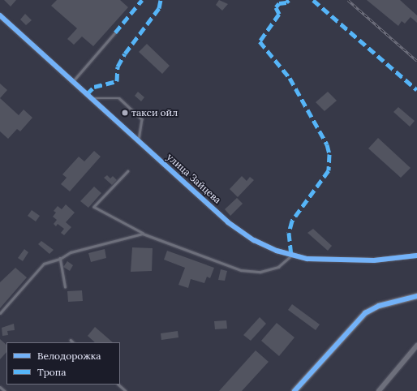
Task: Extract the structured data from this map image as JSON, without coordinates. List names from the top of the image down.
{
  "streets": {
    "street": ["улица Зайцева"]
  },
  "places": ["такси ойл"],
  "legend": ["Велодорожка", "Тропа"]
}
